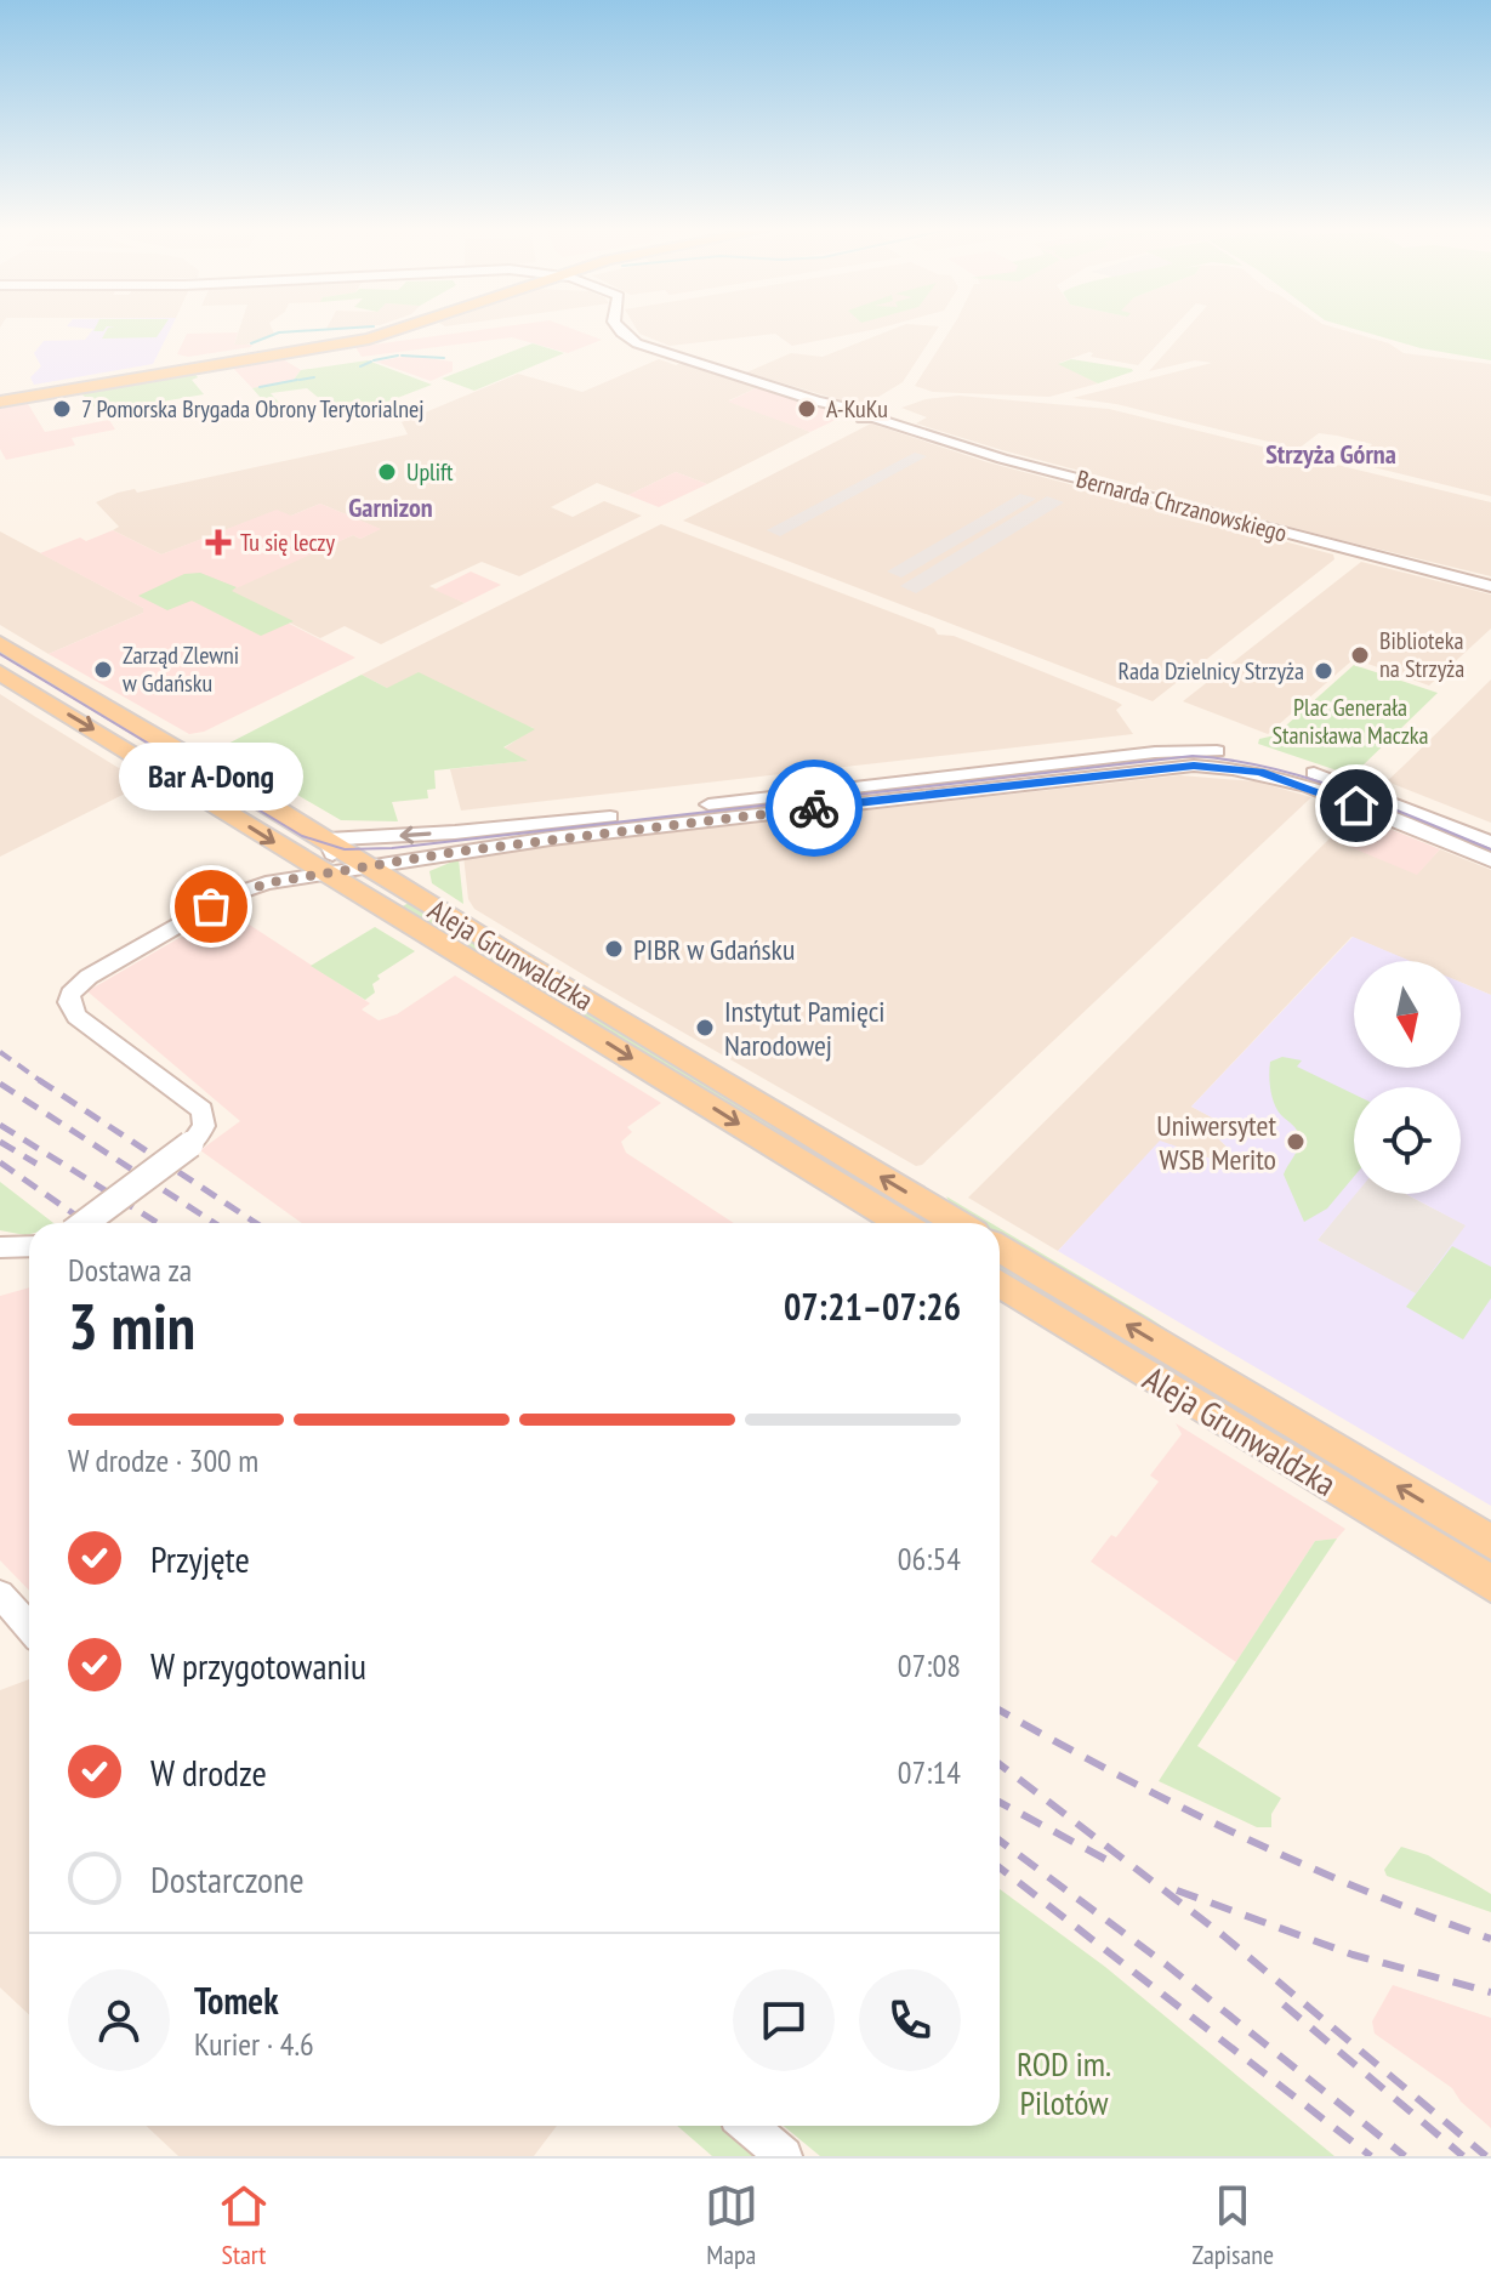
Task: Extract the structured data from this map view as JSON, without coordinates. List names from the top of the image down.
{
  "streets": {
    "main road": ["Aleja Grunwaldzka"],
    "street": ["Bernarda Chrzanowskiego"]
  },
  "districts": ["Strzyża Górna", "Garnizon"],
  "parks": ["Plac Generała Stanisława Maczka", "ROD im. Pilotów"],
  "places": {
    "other": [
      "7 Pomorska Brygada Obrony Terytorialnej",
      "A-KuKu",
      "Uplift",
      "Biblioteka na Strzyża",
      "Zarząd Zlewni w Gdańsku",
      "Rada Dzielnicy Strzyża",
      "Bar A-Dong",
      "PIBR w Gdańsku",
      "Instytut Pamięci Narodowej",
      "Uniwersytet WSB Merito"
    ],
    "health": ["Tu się leczy"]
  },
  "north": "bottom",
  "page": {
    "bubble": "Bar A-Dong",
    "heading": ["3 min", "Dostawa za", "07:21–07:26"],
    "panel": ["Tomek", "Kurier · 4.6"],
    "bar": "W drodze · 300 m",
    "list": [
      ["Przyjęte", "06:54"],
      ["W przygotowaniu", "07:08"],
      ["W drodze", "07:14"],
      "Dostarczone"
    ],
    "tabs": ["Start", "Mapa", "Zapisane"]
  }
}
